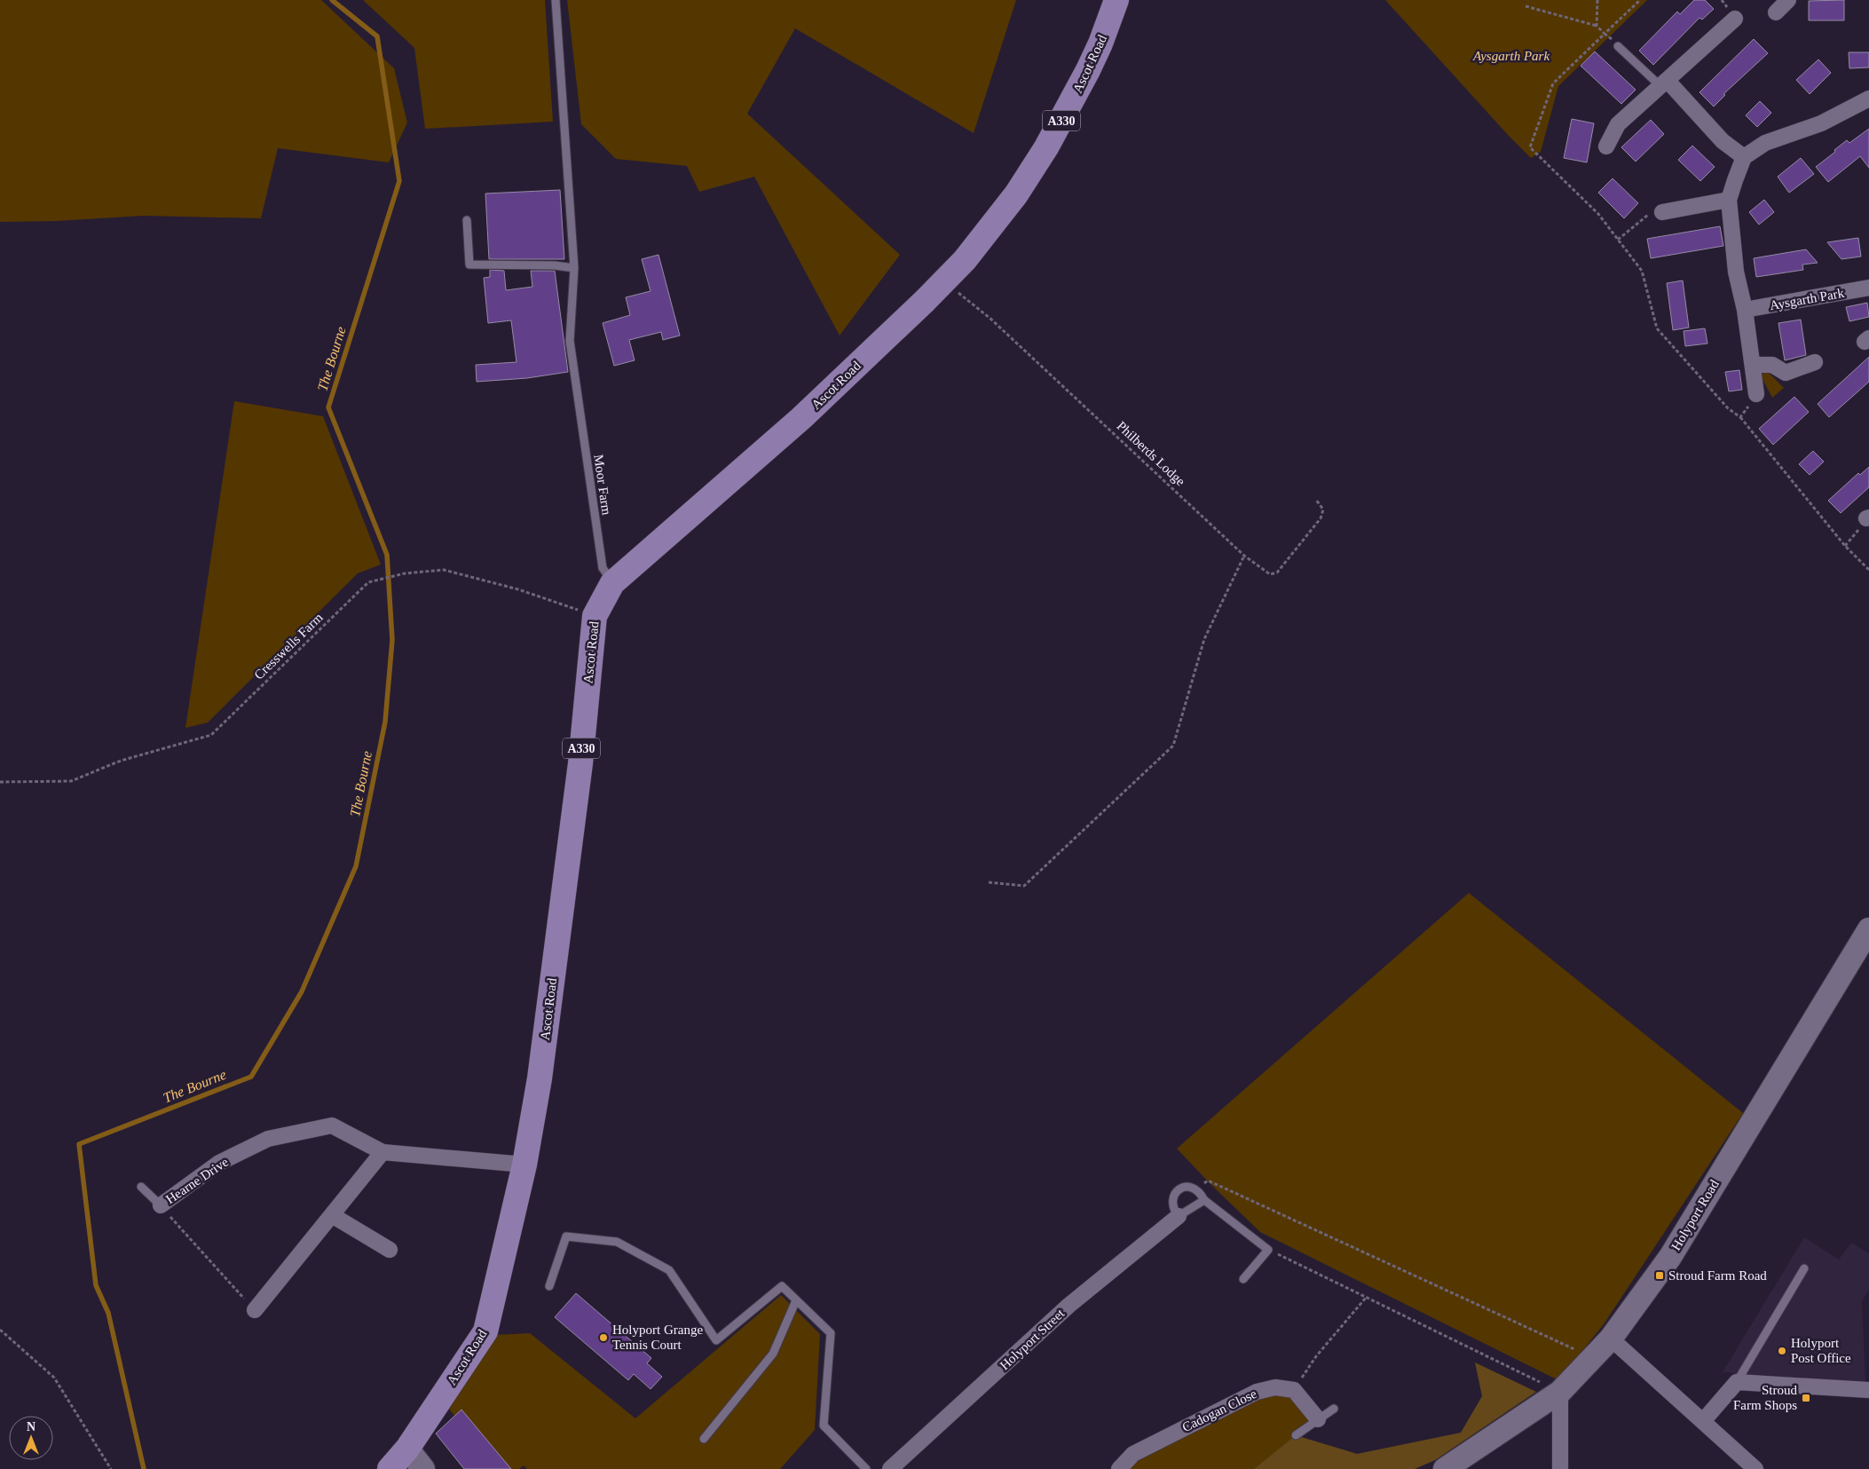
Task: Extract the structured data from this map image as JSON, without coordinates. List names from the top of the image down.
{
  "streets": {
    "main road": ["Ascot Road", "A330"],
    "street": [
      "Aysgarth Park",
      "Hearne Drive",
      "Holyport Road",
      "Holyport Street",
      "Cadogan Close"
    ],
    "lane": ["Moor Farm"],
    "path": ["Philberds Lodge", "Cresswells Farm"]
  },
  "crossings": [
    ["Ascot Road", "Philberds Lodge"],
    ["Ascot Road", "Moor Farm"],
    ["Ascot Road", "Cresswells Farm"],
    ["Ascot Road", "Hearne Drive"]
  ],
  "water": ["The Bourne"],
  "parks": ["Aysgarth Park"],
  "places": {
    "transit": ["Stroud Farm Road", "Stroud Farm Shops"],
    "other": ["Holyport Grange Tennis Court", "Holyport Post Office"]
  },
  "north": "top"
}
